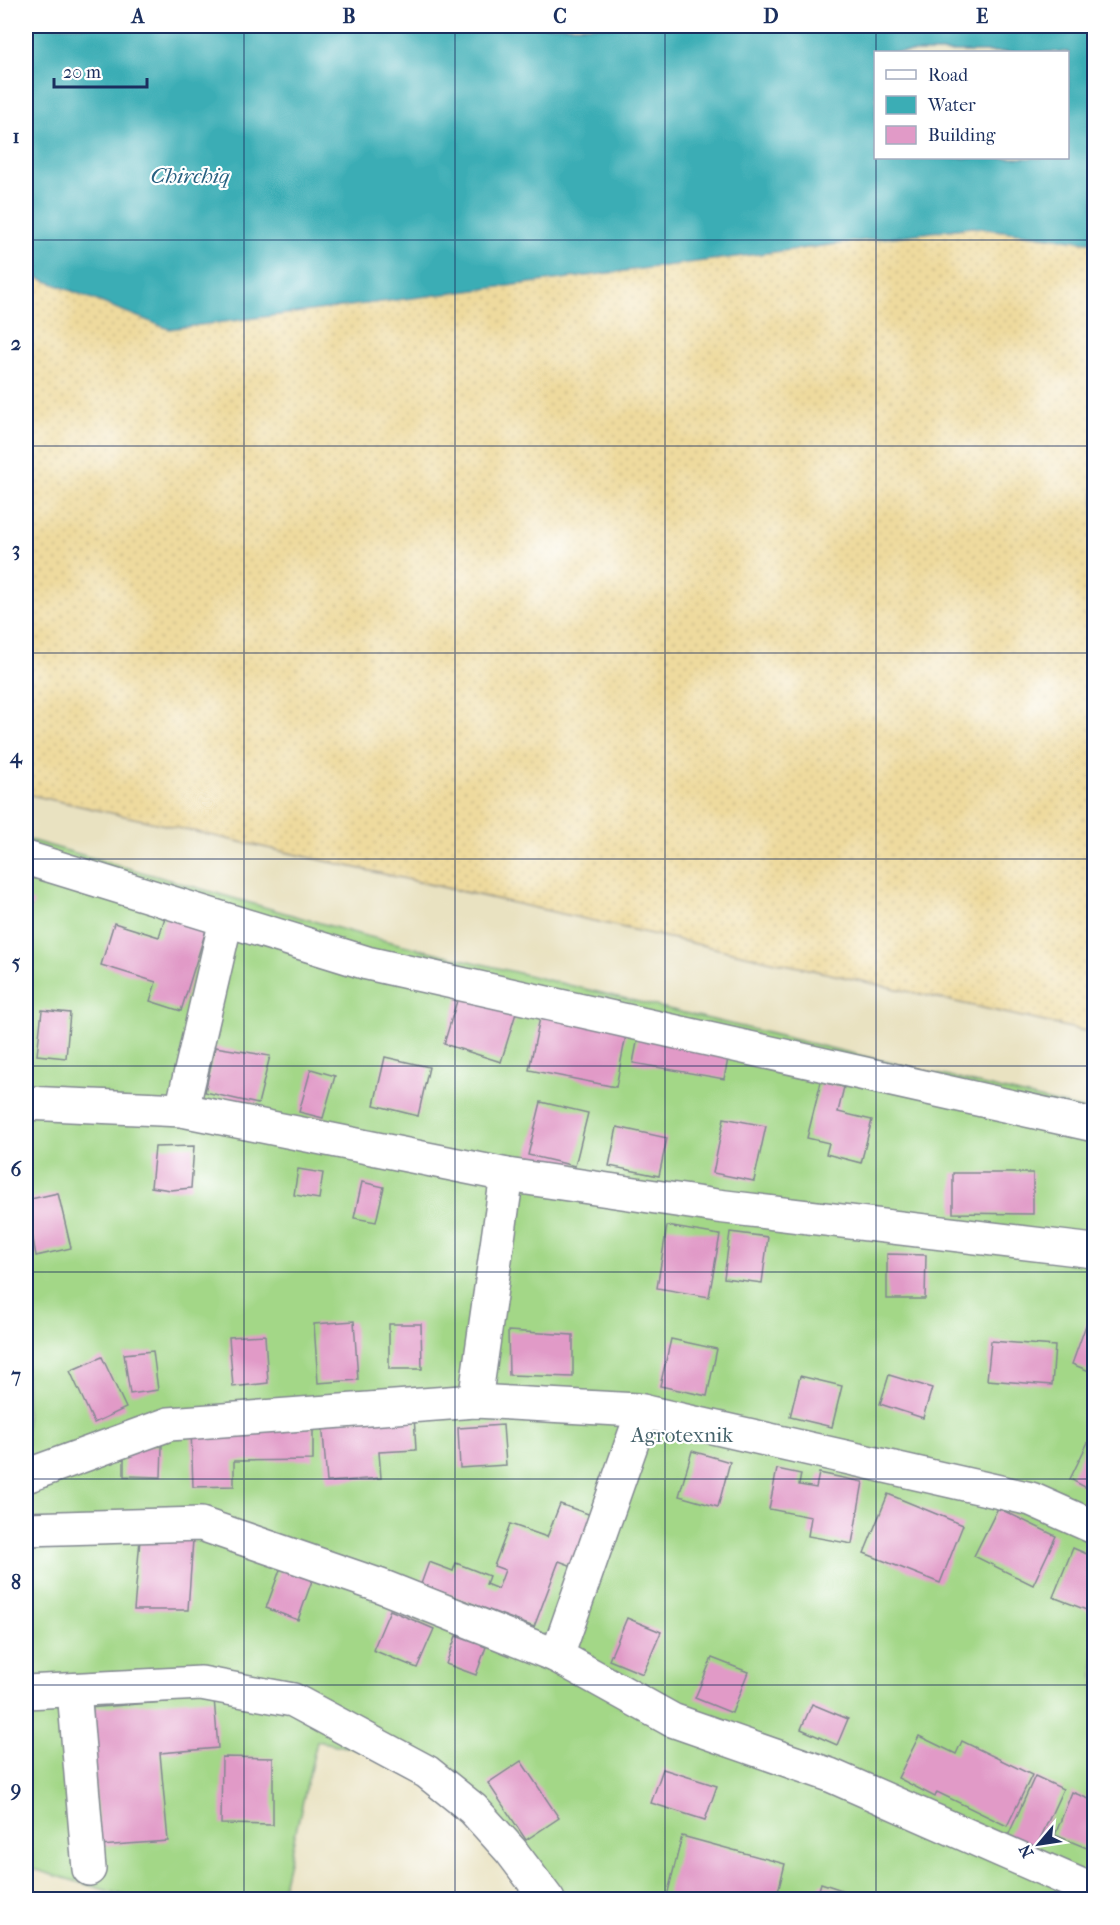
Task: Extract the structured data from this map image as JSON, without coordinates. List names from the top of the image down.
{
  "water": ["Chirchiq"],
  "parks": ["Agrotexnik"],
  "legend": ["Road", "Water", "Building"],
  "scale_bar": "20 m",
  "north": "bottom left",
  "grid": {
    "columns": [
      "A",
      "B",
      "C",
      "D",
      "E"
    ],
    "rows": [
      "1",
      "2",
      "3",
      "4",
      "5",
      "6",
      "7",
      "8",
      "9"
    ]
  }
}
